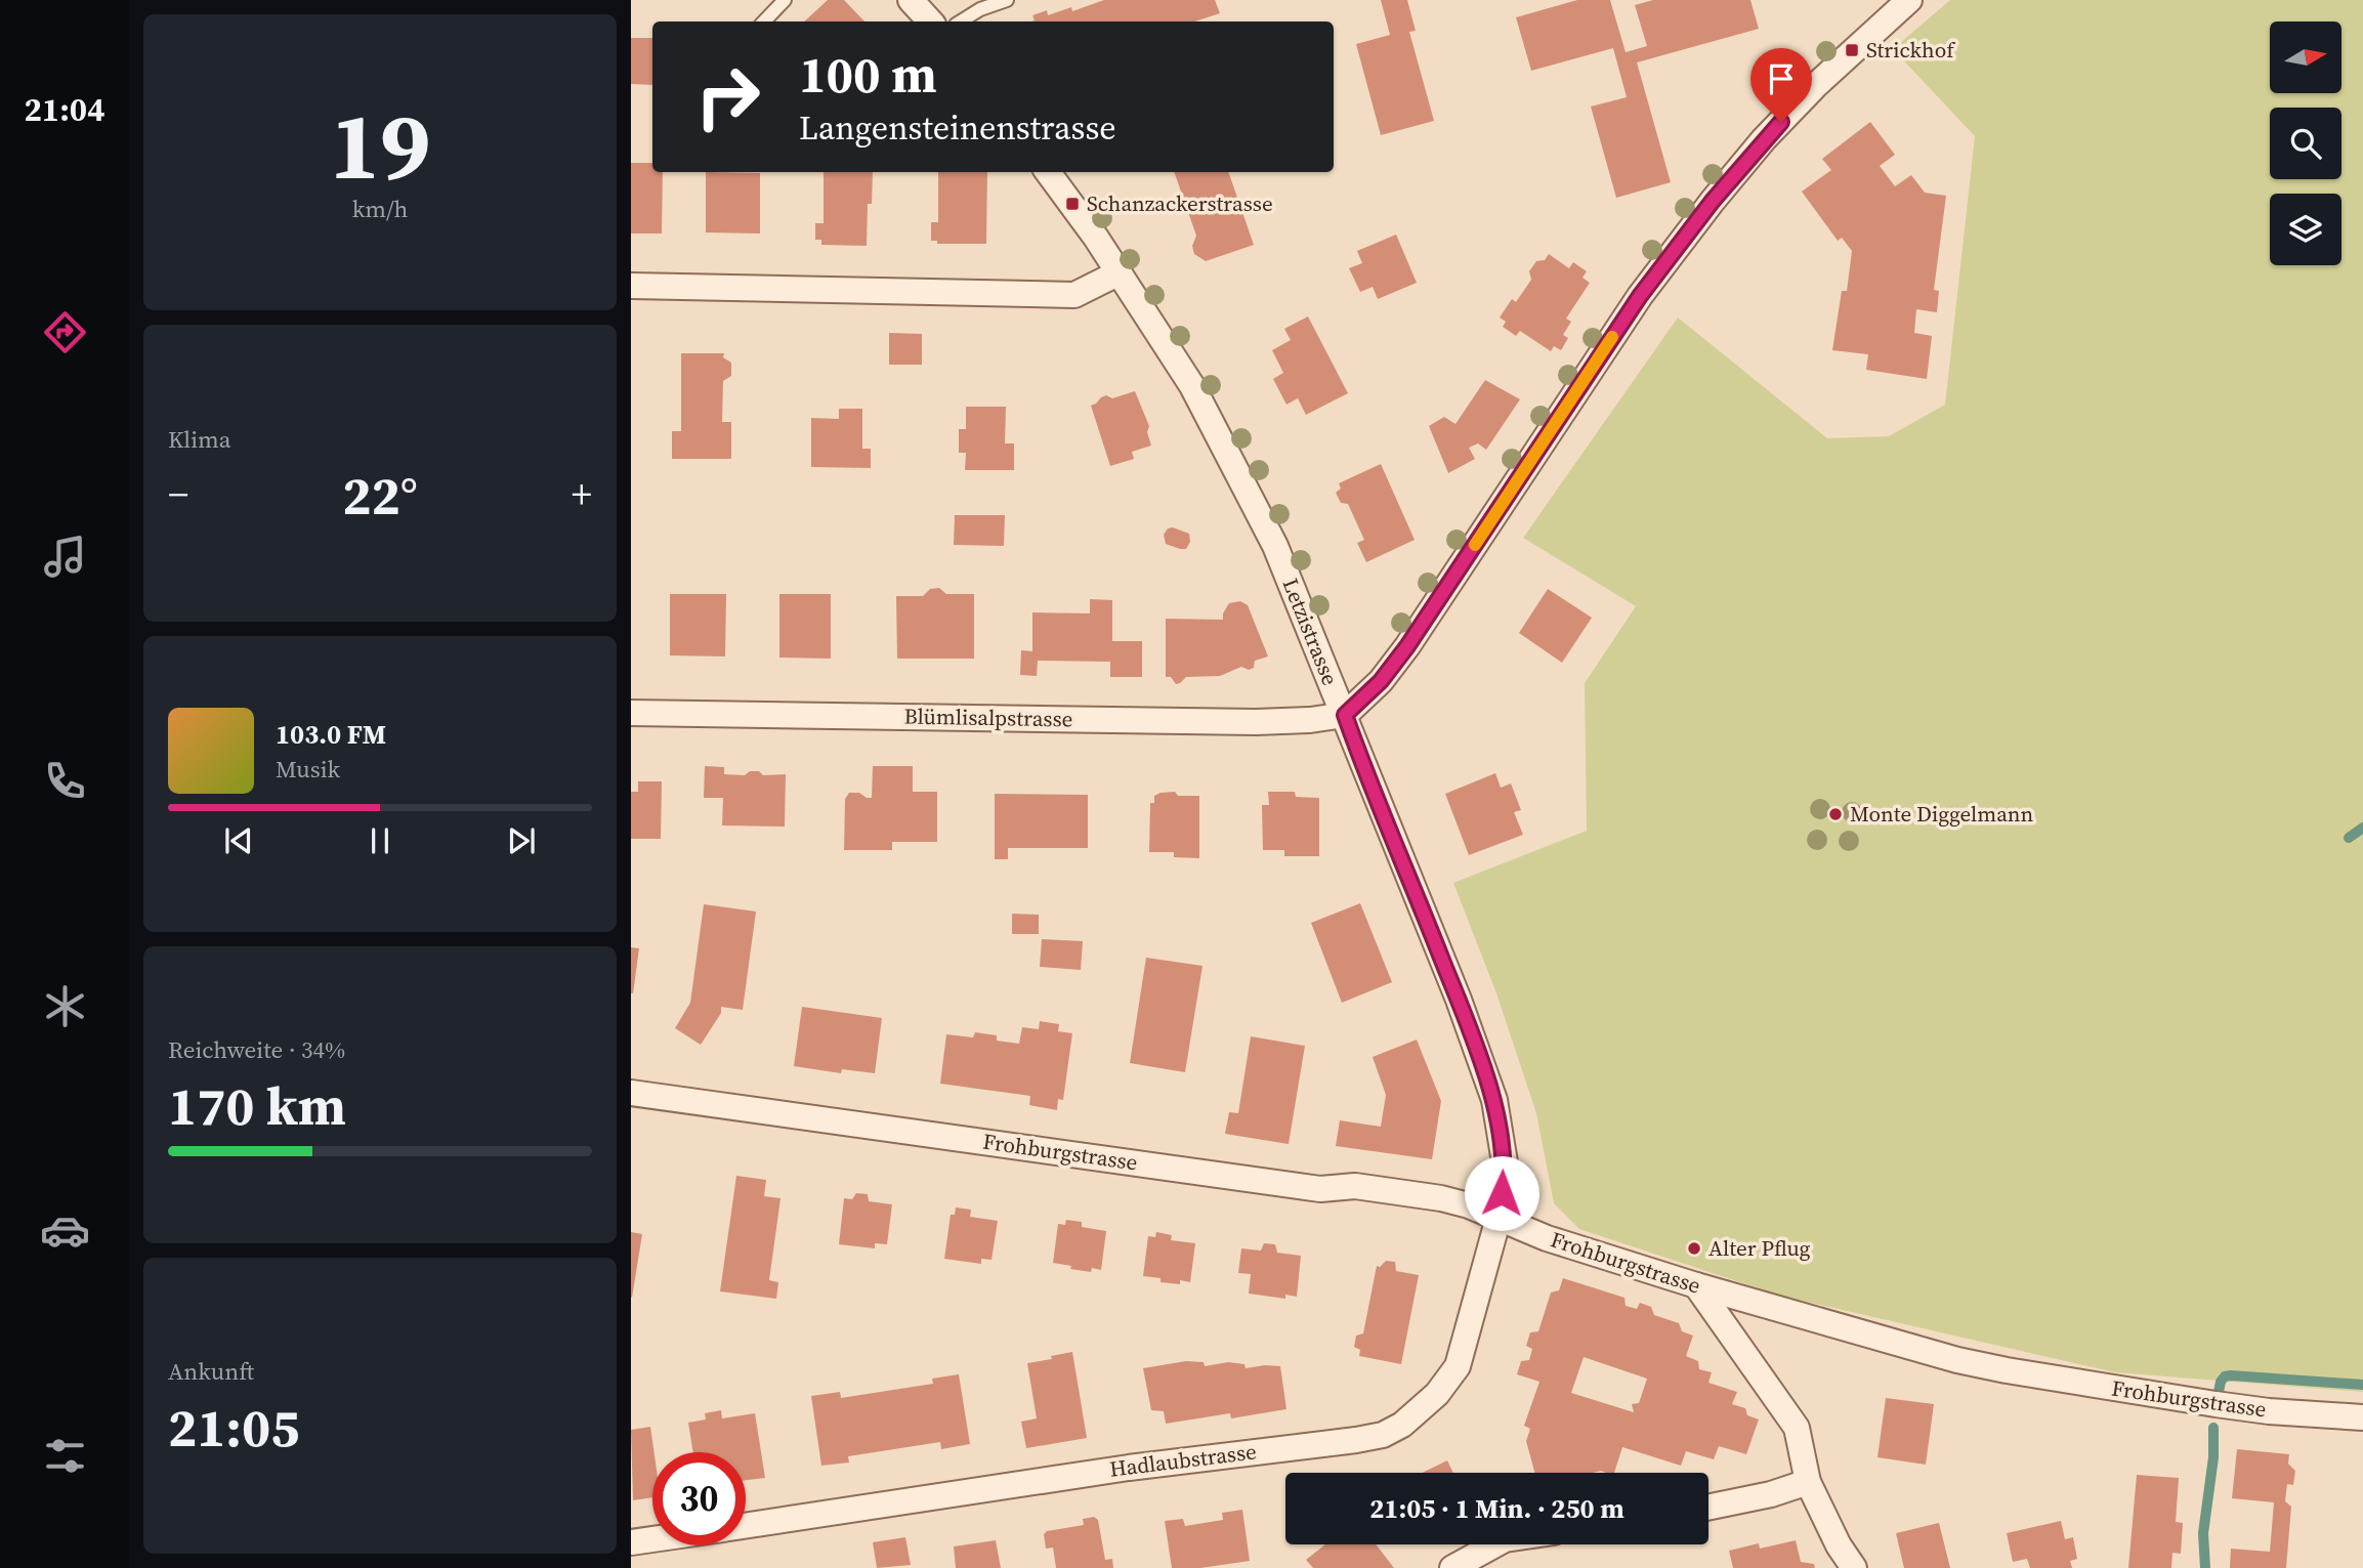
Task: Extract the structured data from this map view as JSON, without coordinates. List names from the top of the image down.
{
  "streets": {
    "street": [
      "Letzistrasse",
      "Blümlisalpstrasse",
      "Frohburgstrasse",
      "Hadlaubstrasse"
    ]
  },
  "crossings": [
    ["Letzistrasse", "Blümlisalpstrasse"],
    ["Letzistrasse", "Frohburgstrasse"],
    ["Letzistrasse", "Hadlaubstrasse"],
    ["Frohburgstrasse", "Hadlaubstrasse"]
  ],
  "places": {
    "transit": ["Strickhof", "Schanzackerstrasse"],
    "other": ["Monte Diggelmann", "Alter Pflug"]
  },
  "north": "right",
  "page": {
    "tabs": "21:04",
    "tile": [
      ["19", "km/h"],
      "Klima",
      ["Reichweite · 34%", "170 km"],
      ["Ankunft", "21:05"]
    ],
    "turn": ["100 m", "Langensteinenstrasse"],
    "heat": ["−", "22°", "+"],
    "song": ["103.0 FM", "Musik"],
    "limit": "30",
    "trip": "21:05 · 1 Min. · 250 m"
  }
}
